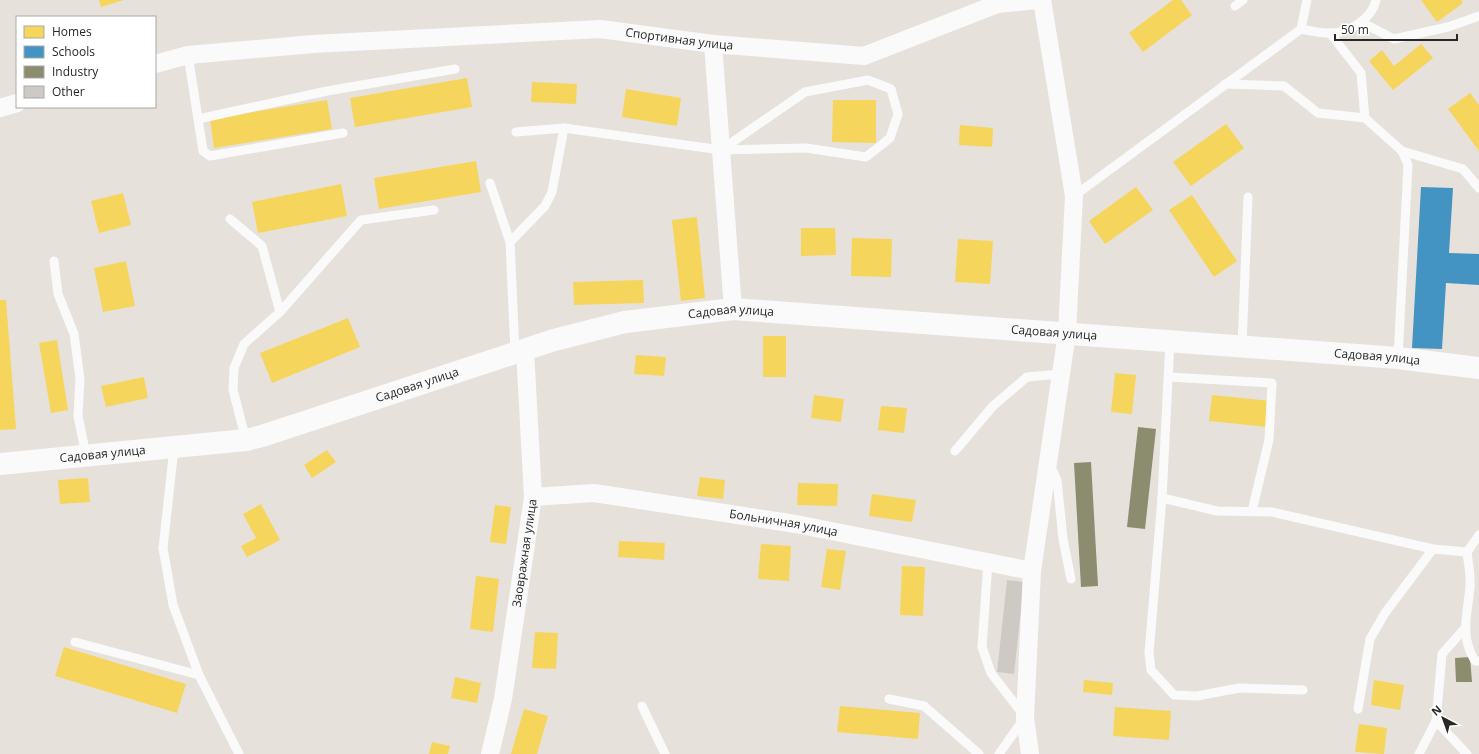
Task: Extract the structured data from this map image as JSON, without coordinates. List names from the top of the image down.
{
  "streets": {
    "street": [
      "Спортивная улица",
      "Садовая улица",
      "Больничная улица",
      "Заовражная улица"
    ]
  },
  "crossings": [
    ["Садовая улица", "Заовражная улица"],
    ["Больничная улица", "Заовражная улица"]
  ],
  "legend": [
    "Homes",
    "Schools",
    "Industry",
    "Other"
  ],
  "scale_bar": "50 m",
  "north": "top left"
}
